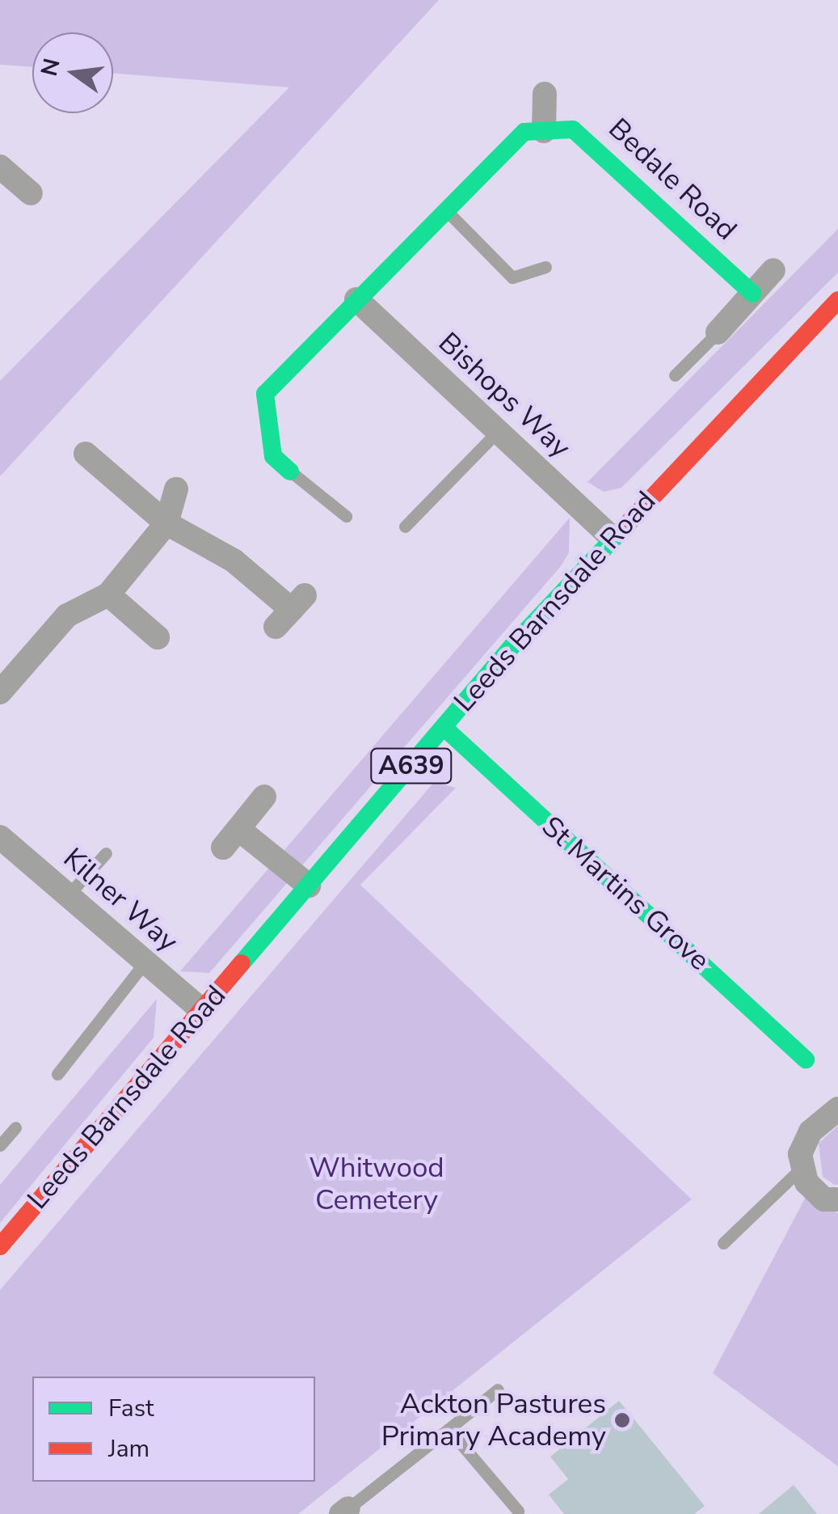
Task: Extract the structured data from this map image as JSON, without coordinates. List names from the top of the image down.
{
  "streets": {
    "main road": [
      "Bedale Road",
      "Leeds Barnsdale Road",
      "A639",
      "St Martins Grove"
    ],
    "street": ["Bishops Way", "Kilner Way"]
  },
  "crossings": [
    ["Bishops Way", "Leeds Barnsdale Road"],
    ["Leeds Barnsdale Road", "St Martins Grove"],
    ["Leeds Barnsdale Road", "Kilner Way"]
  ],
  "parks": ["Whitwood Cemetery"],
  "places": ["Ackton Pastures Primary Academy"],
  "legend": ["Fast", "Jam"],
  "north": "left"
}
